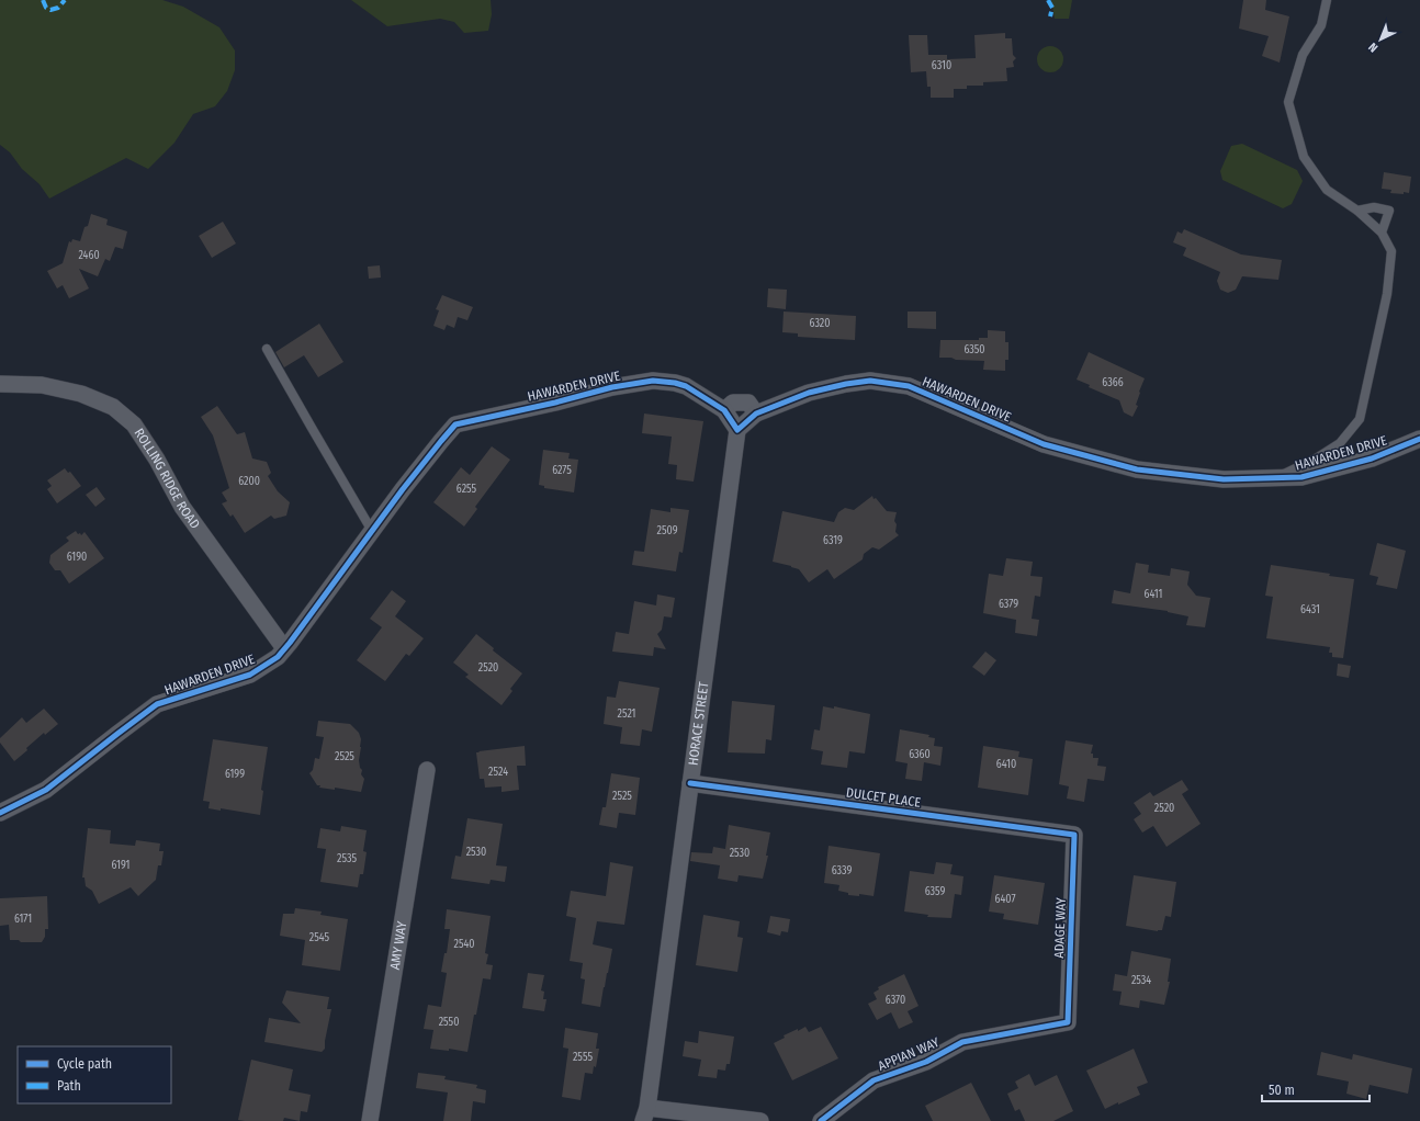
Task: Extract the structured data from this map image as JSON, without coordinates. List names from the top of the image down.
{
  "streets": {
    "street": [
      "HAWARDEN DRIVE",
      "ROLLING RIDGE ROAD",
      "HORACE STREET",
      "DULCET PLACE",
      "ADAGE WAY",
      "AMY WAY",
      "APPIAN WAY"
    ]
  },
  "crossings": [
    ["HAWARDEN DRIVE", "ROLLING RIDGE ROAD"],
    ["HAWARDEN DRIVE", "HORACE STREET"],
    ["HORACE STREET", "DULCET PLACE"],
    ["DULCET PLACE", "ADAGE WAY"],
    ["ADAGE WAY", "APPIAN WAY"]
  ],
  "house_numbers": [
    "6310",
    "2460",
    "6320",
    "6350",
    "6366",
    "6275",
    "6200",
    "6255",
    "2509",
    "6319",
    "6190",
    "6411",
    "6379",
    "6431",
    "2520",
    "2521",
    "6360",
    "2525",
    "6410",
    "2524",
    "6199",
    "2525",
    "2520",
    "2530",
    "2530",
    "2535",
    "6191",
    "6339",
    "6359",
    "6407",
    "6171",
    "2545",
    "2540",
    "2534",
    "6370",
    "2550",
    "2555"
  ],
  "legend": ["Cycle path", "Path"],
  "scale_bar": "50 m",
  "north": "bottom left"
}
